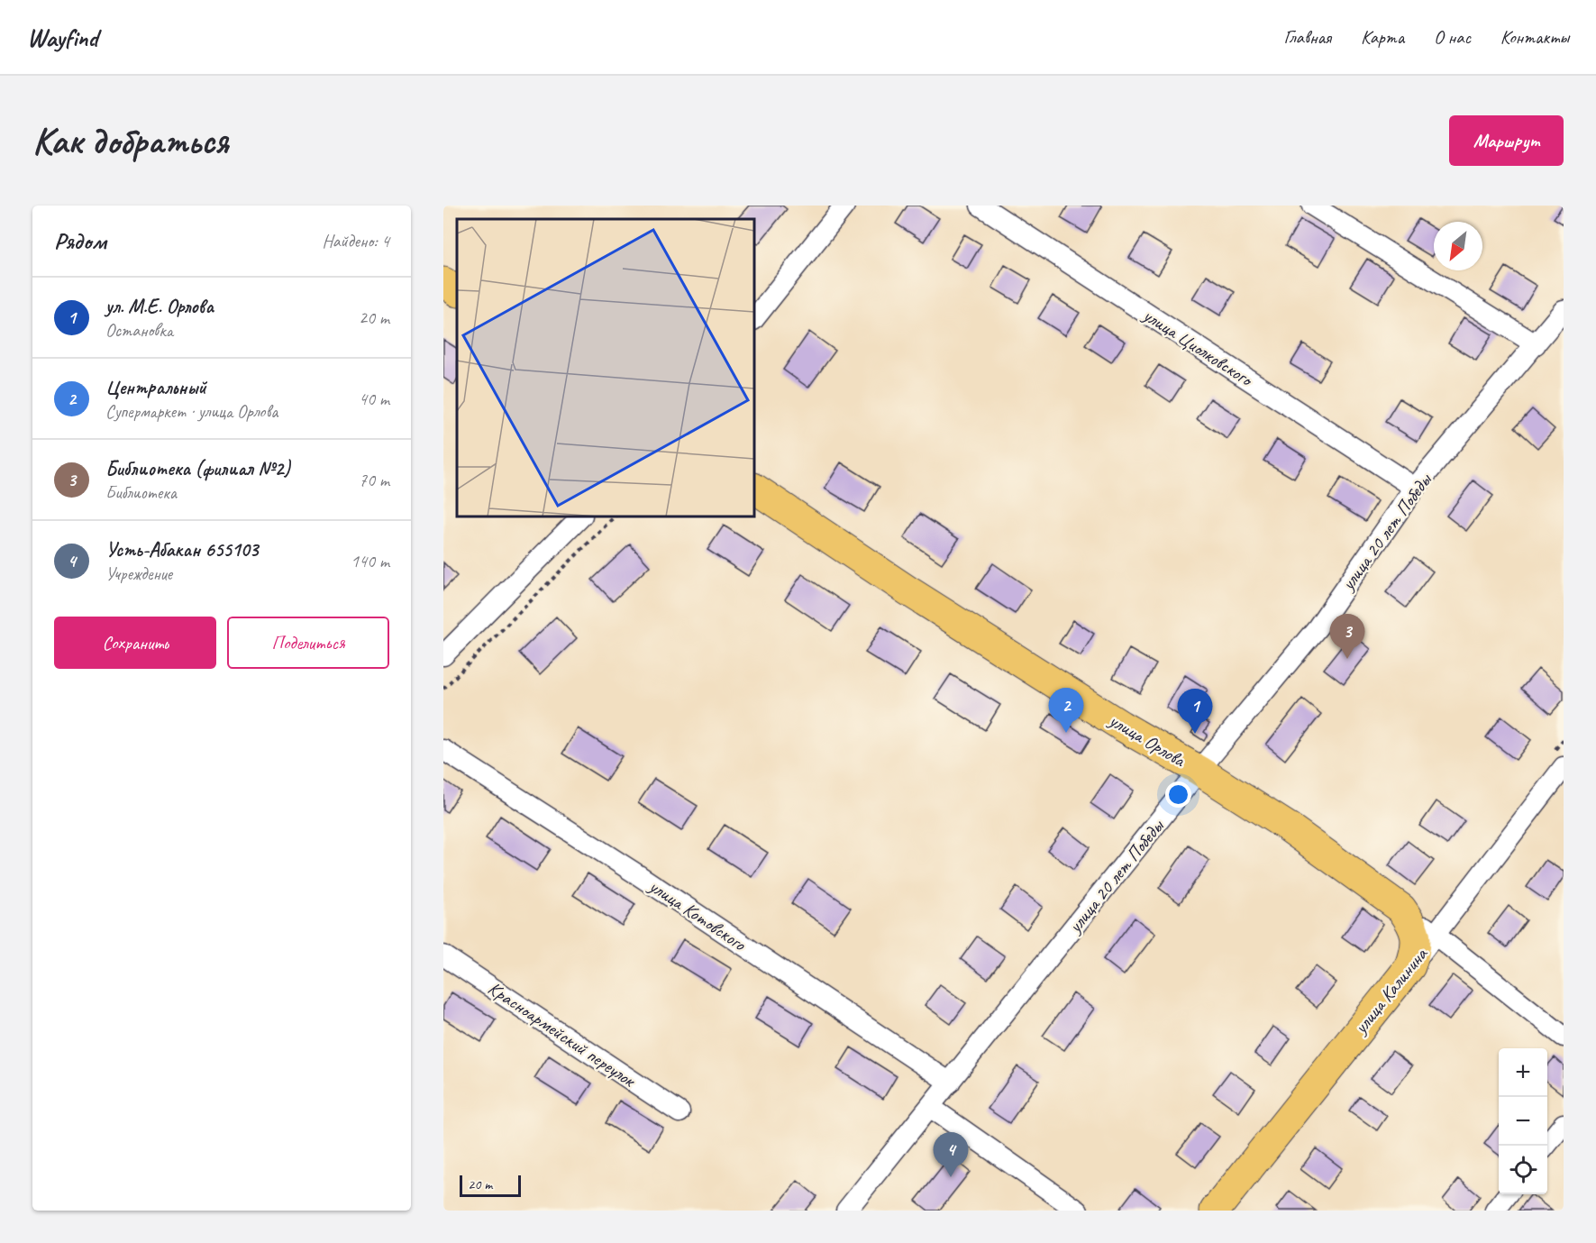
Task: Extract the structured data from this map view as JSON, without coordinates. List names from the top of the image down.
{
  "streets": {
    "main road": ["улица Орлова", "улица Калинина"],
    "street": [
      "улица Циолковского",
      "улица 20 лет Победы",
      "улица Котовского",
      "Красноармейский переулок"
    ]
  },
  "crossings": [
    ["улица Циолковского", "улица 20 лет Победы"],
    ["улица 20 лет Победы", "улица Орлова"],
    ["улица 20 лет Победы", "улица Котовского"]
  ],
  "scale_bar": "20 m",
  "north": "bottom left",
  "page": {
    "header": "Wayfind",
    "nav": [
      "Главная",
      "Карта",
      "О нас",
      "Контакты"
    ],
    "buttons": [
      "Маршрут",
      ["Сохранить", "Поделиться"]
    ],
    "title": "Как добраться",
    "heading": ["Рядом", "Найдено: 4"],
    "list": [
      {
        "mark": "1",
        "name": "ул. М.Е. Орлова",
        "note": "Остановка",
        "value": "20 m"
      },
      {
        "mark": "2",
        "name": "Центральный",
        "note": "Супермаркет · улица Орлова",
        "value": "40 m"
      },
      {
        "mark": "3",
        "name": "Библиотека (филиал №2)",
        "note": "Библиотека",
        "value": "70 m"
      },
      {
        "mark": "4",
        "name": "Усть-Абакан 655103",
        "note": "Учреждение",
        "value": "140 m"
      }
    ],
    "pins": [
      "3",
      "2",
      "1",
      "4"
    ],
    "map_buttons": ["+", "−"],
    "scale": "20 m"
  }
}
